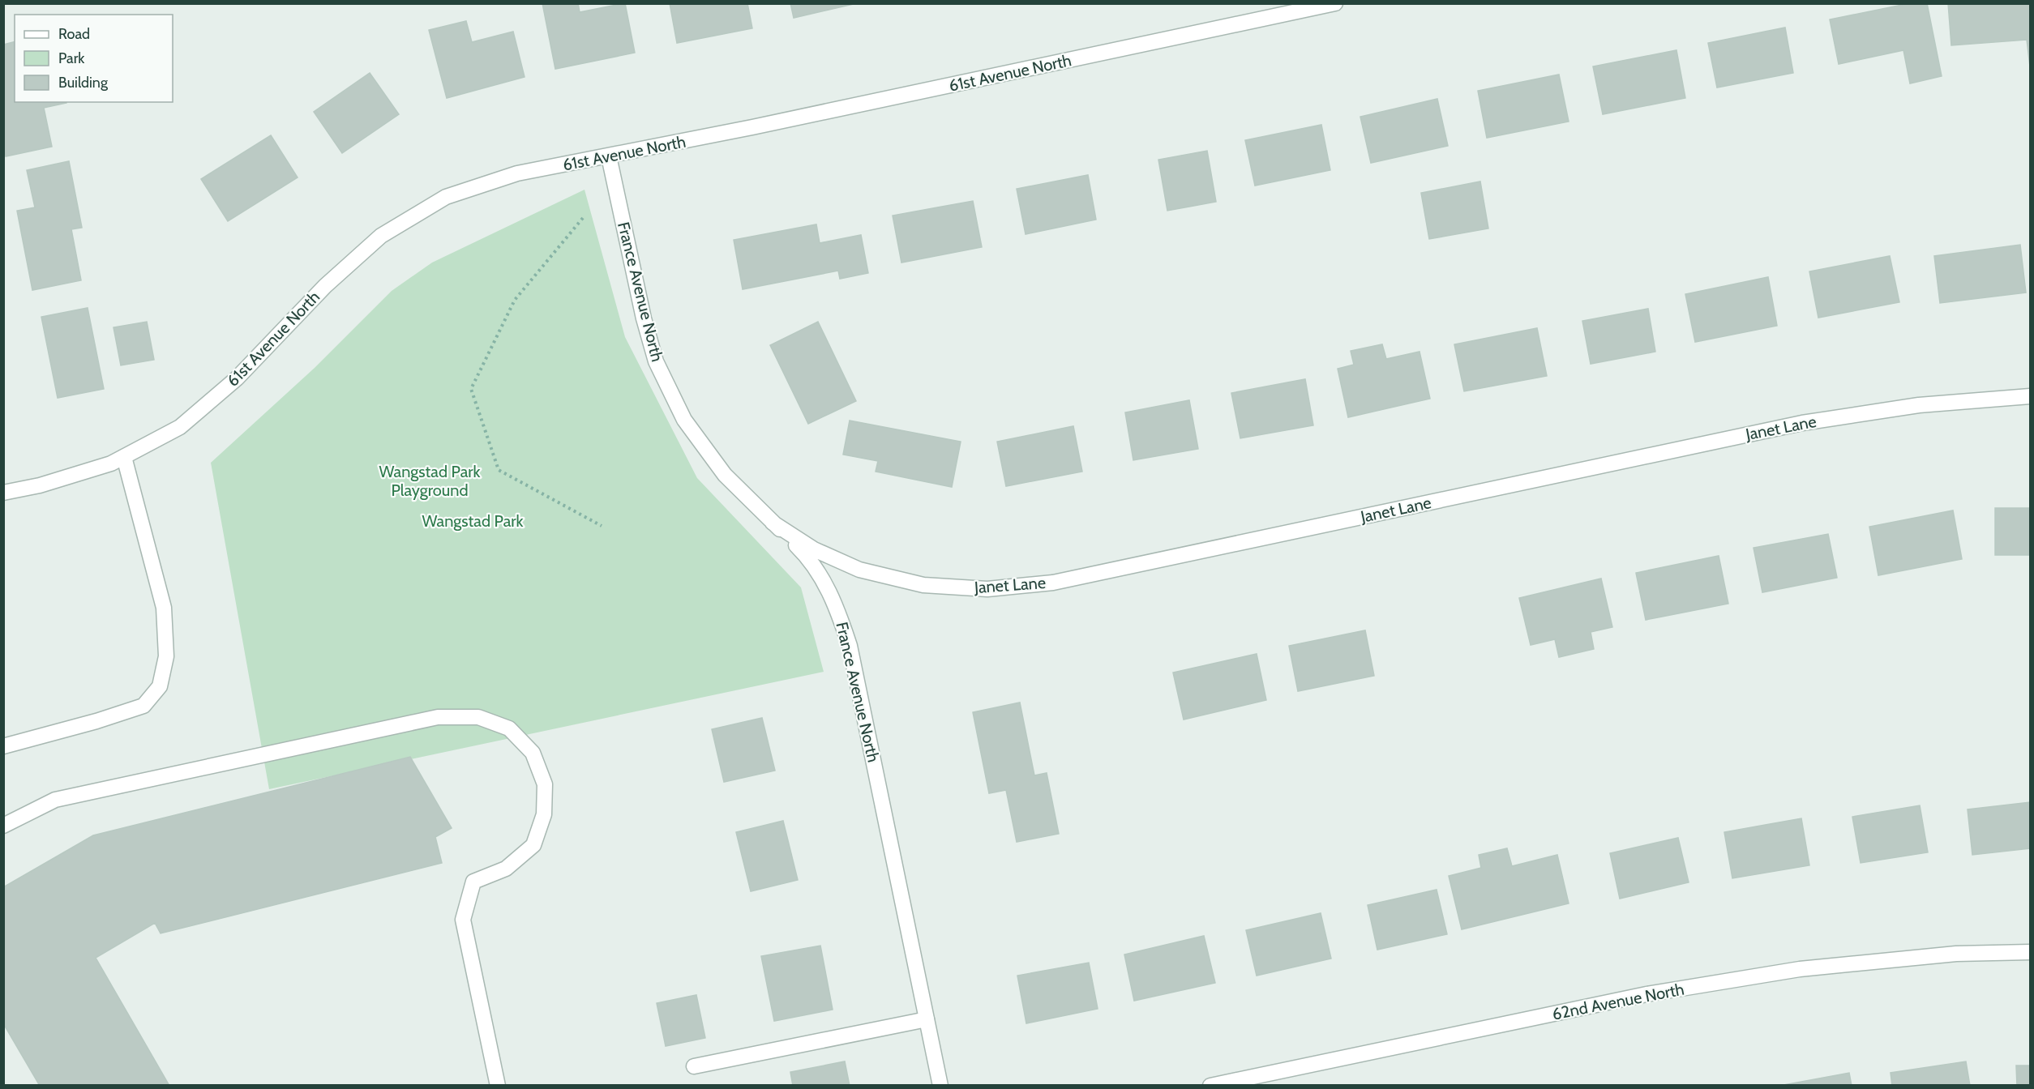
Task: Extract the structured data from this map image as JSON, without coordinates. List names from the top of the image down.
{
  "streets": {
    "street": [
      "61st Avenue North",
      "France Avenue North",
      "Janet Lane",
      "62nd Avenue North"
    ]
  },
  "crossings": [
    ["61st Avenue North", "France Avenue North"],
    ["France Avenue North", "Janet Lane"]
  ],
  "parks": ["Wangstad Park Playground", "Wangstad Park"],
  "legend": ["Road", "Park", "Building"]
}
